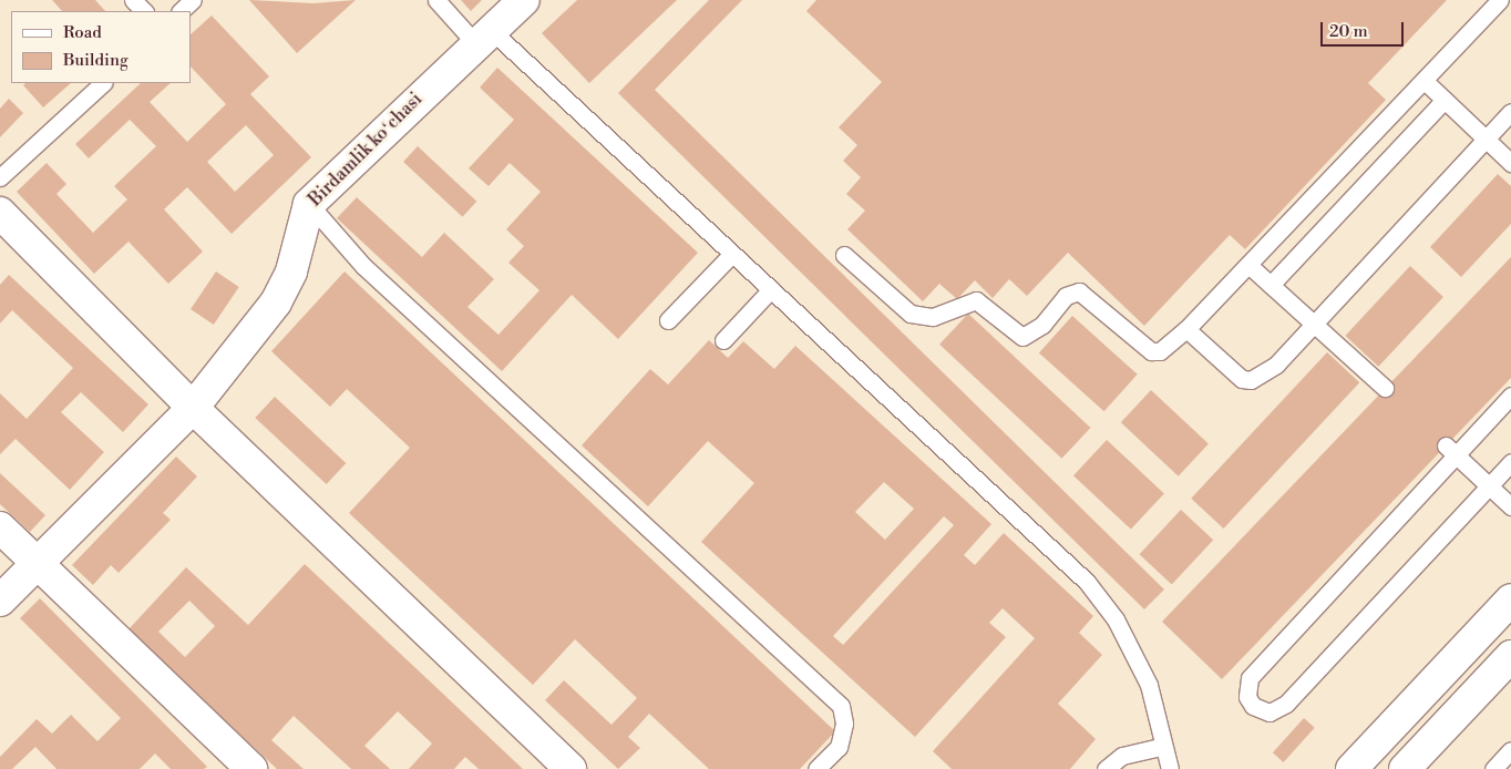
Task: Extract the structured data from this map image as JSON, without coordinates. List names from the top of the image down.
{
  "streets": {
    "main road": ["Birdamlik koʻchasi"]
  },
  "legend": ["Road", "Building"],
  "scale_bar": "20 m"
}
